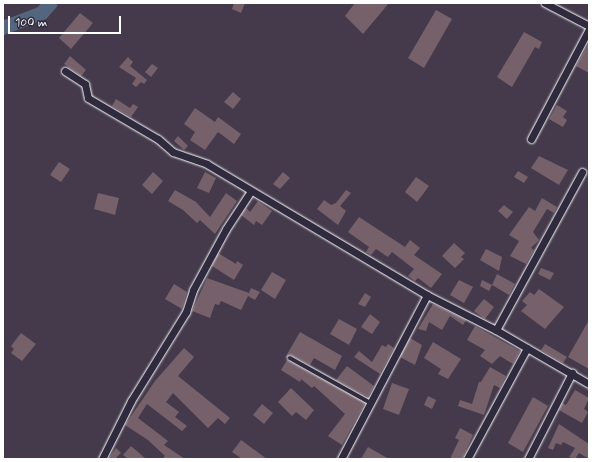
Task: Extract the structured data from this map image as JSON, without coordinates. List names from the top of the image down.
{
  "scale_bar": "100 m"
}
